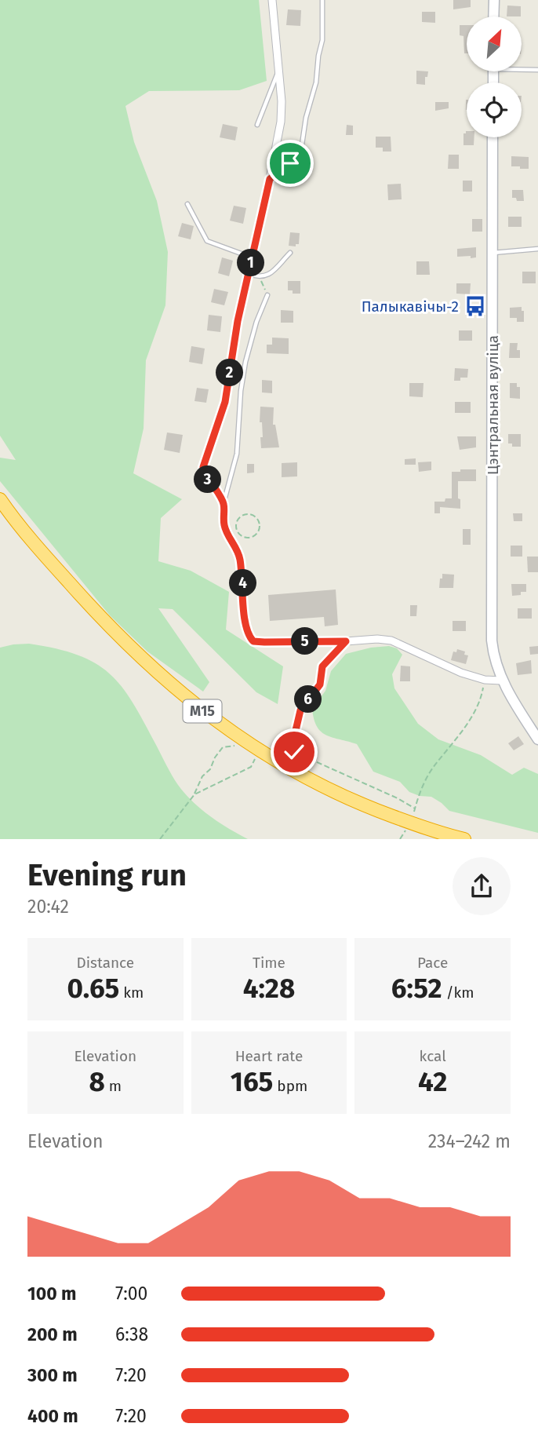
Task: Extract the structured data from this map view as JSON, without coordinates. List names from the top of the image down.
{
  "streets": {
    "highway": ["М15"],
    "street": ["Цэнтральная вуліца"]
  },
  "places": {
    "bus stop": ["Палыкавічы-2"]
  },
  "north": "top right",
  "page": {
    "pins": [
      "1",
      "2",
      "3",
      "4",
      "5",
      "6"
    ],
    "heading": ["Evening run", "20:42"],
    "stats": [
      ["Distance", "0.65 km"],
      ["Time", "4:28"],
      ["Pace", "6:52 /km"],
      ["Elevation", "8 m"],
      ["Heart rate", "165 bpm"],
      ["kcal", "42"]
    ],
    "chart": ["Elevation", "234–242 m"],
    "list": [
      {
        "name": "100 m",
        "note": "7:00"
      },
      {
        "name": "200 m",
        "note": "6:38"
      },
      {
        "name": "300 m",
        "note": "7:20"
      },
      {
        "name": "400 m",
        "note": "7:20"
      }
    ]
  }
}
